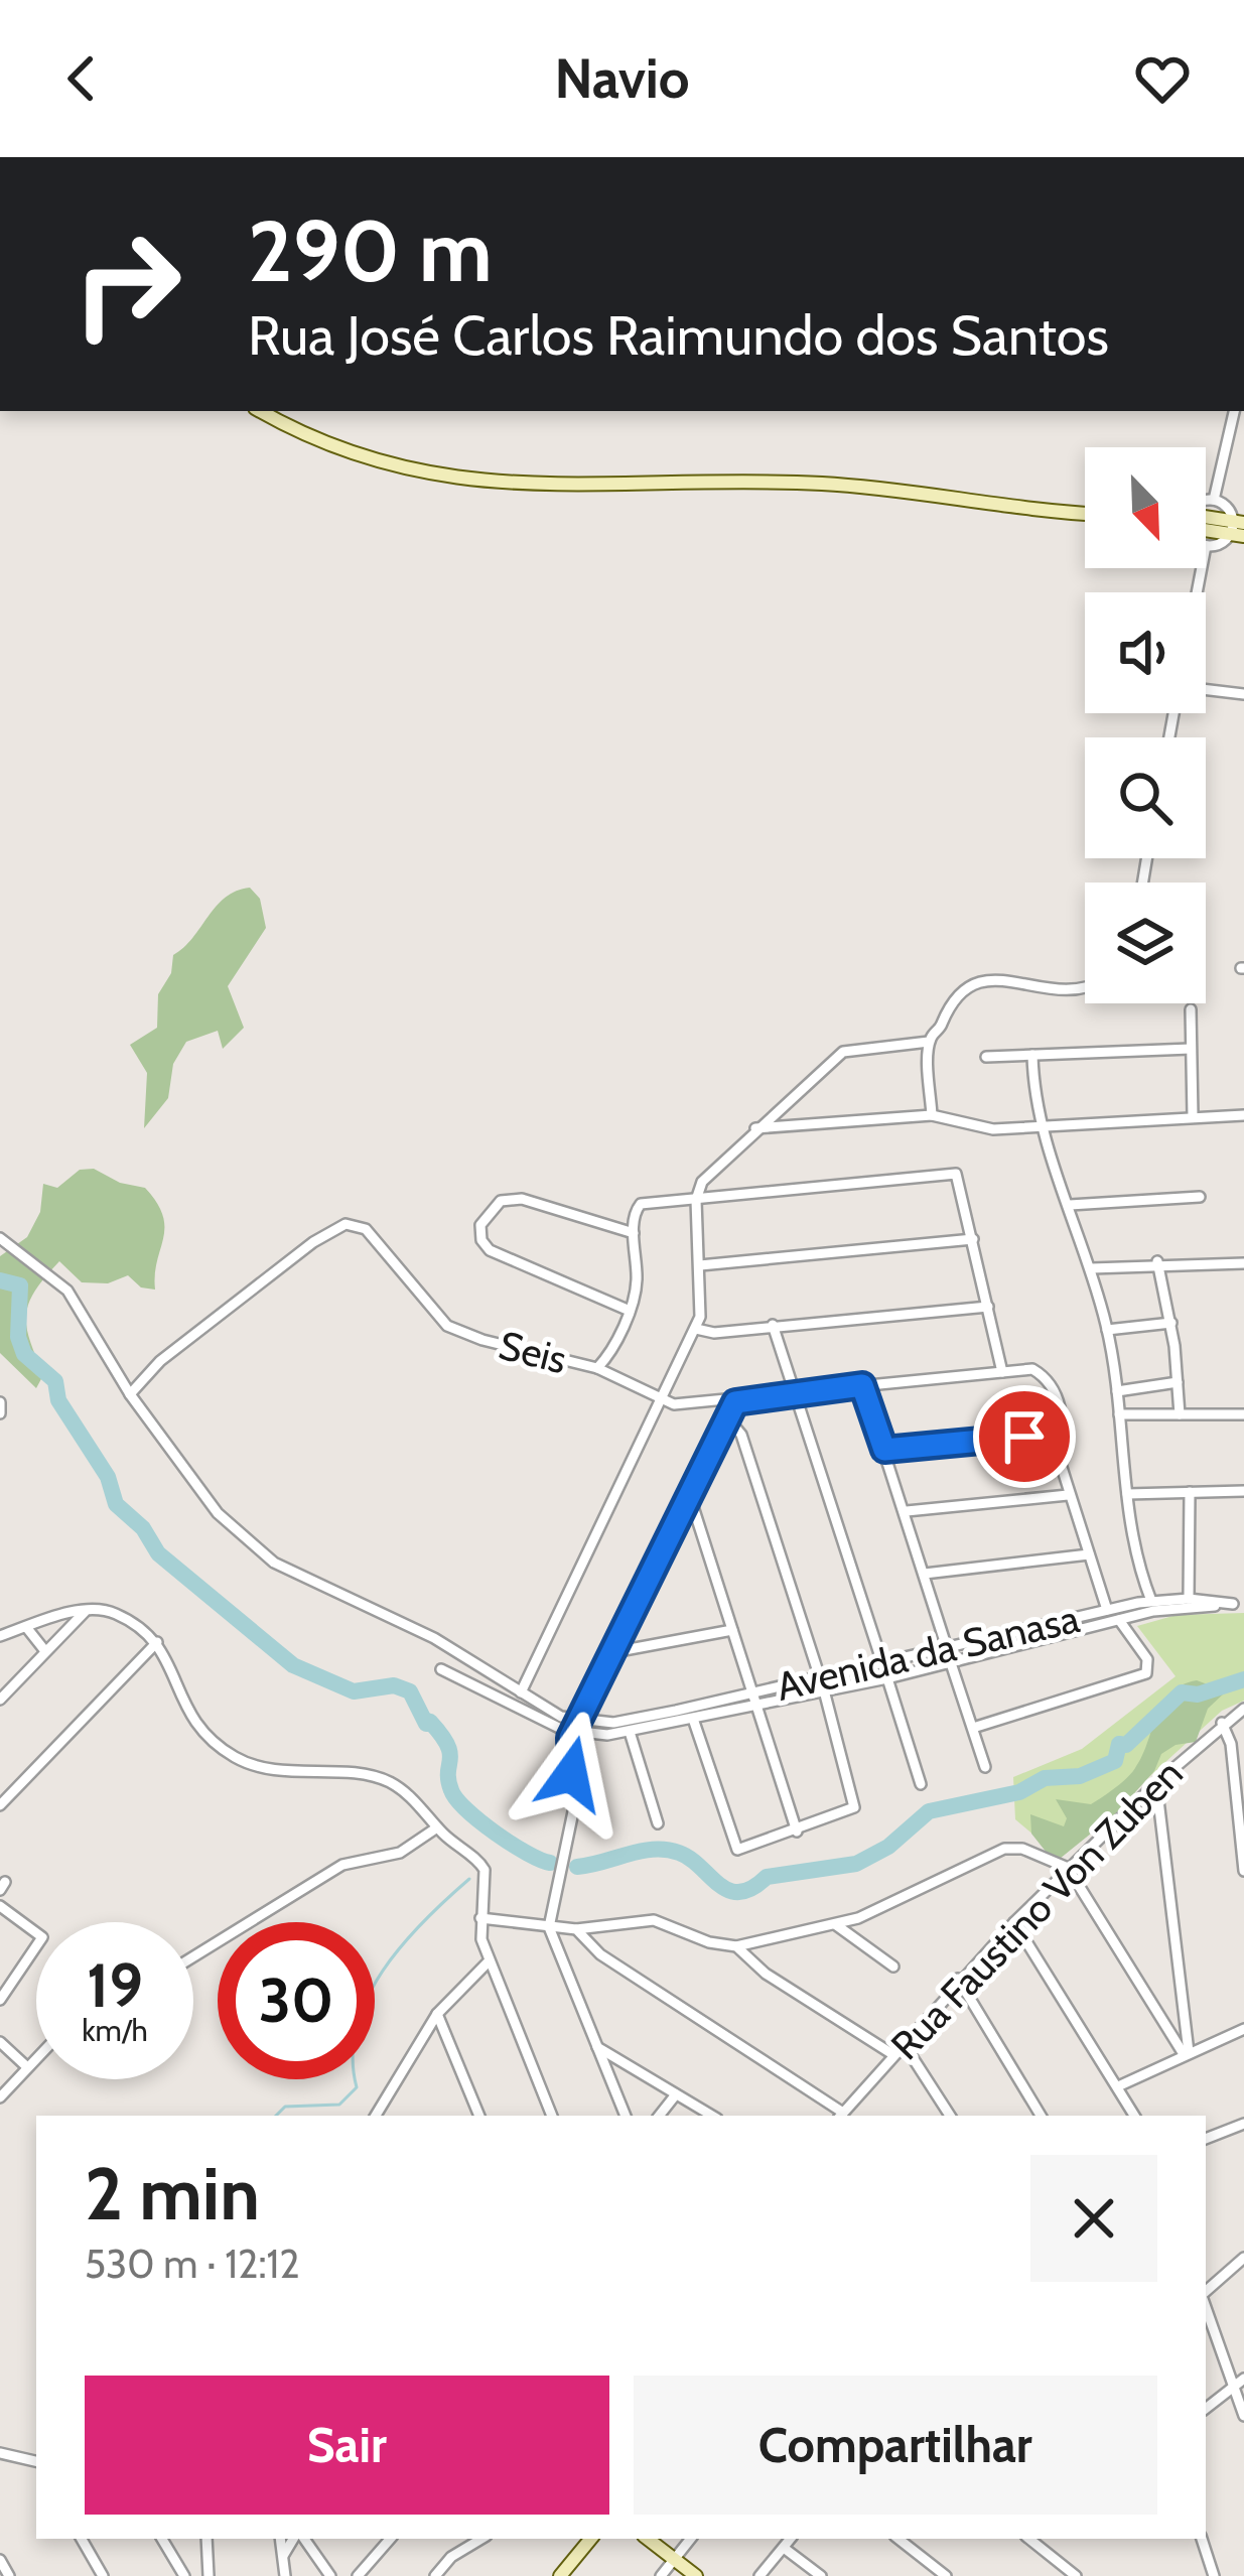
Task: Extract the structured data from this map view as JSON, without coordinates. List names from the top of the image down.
{
  "streets": {
    "street": ["Seis", "Avenida da Sanasa", "Rua Faustino Von Zuben"]
  },
  "crossings": [
    ["Seis", "Avenida da Sanasa"]
  ],
  "north": "bottom right",
  "page": {
    "header": "Navio",
    "turn": ["290 m", "Rua José Carlos Raimundo dos Santos"],
    "speed": "19 km/h",
    "limit": "30",
    "heading": ["2 min", "530 m · 12:12"],
    "buttons": ["Sair", "Compartilhar"]
  }
}
